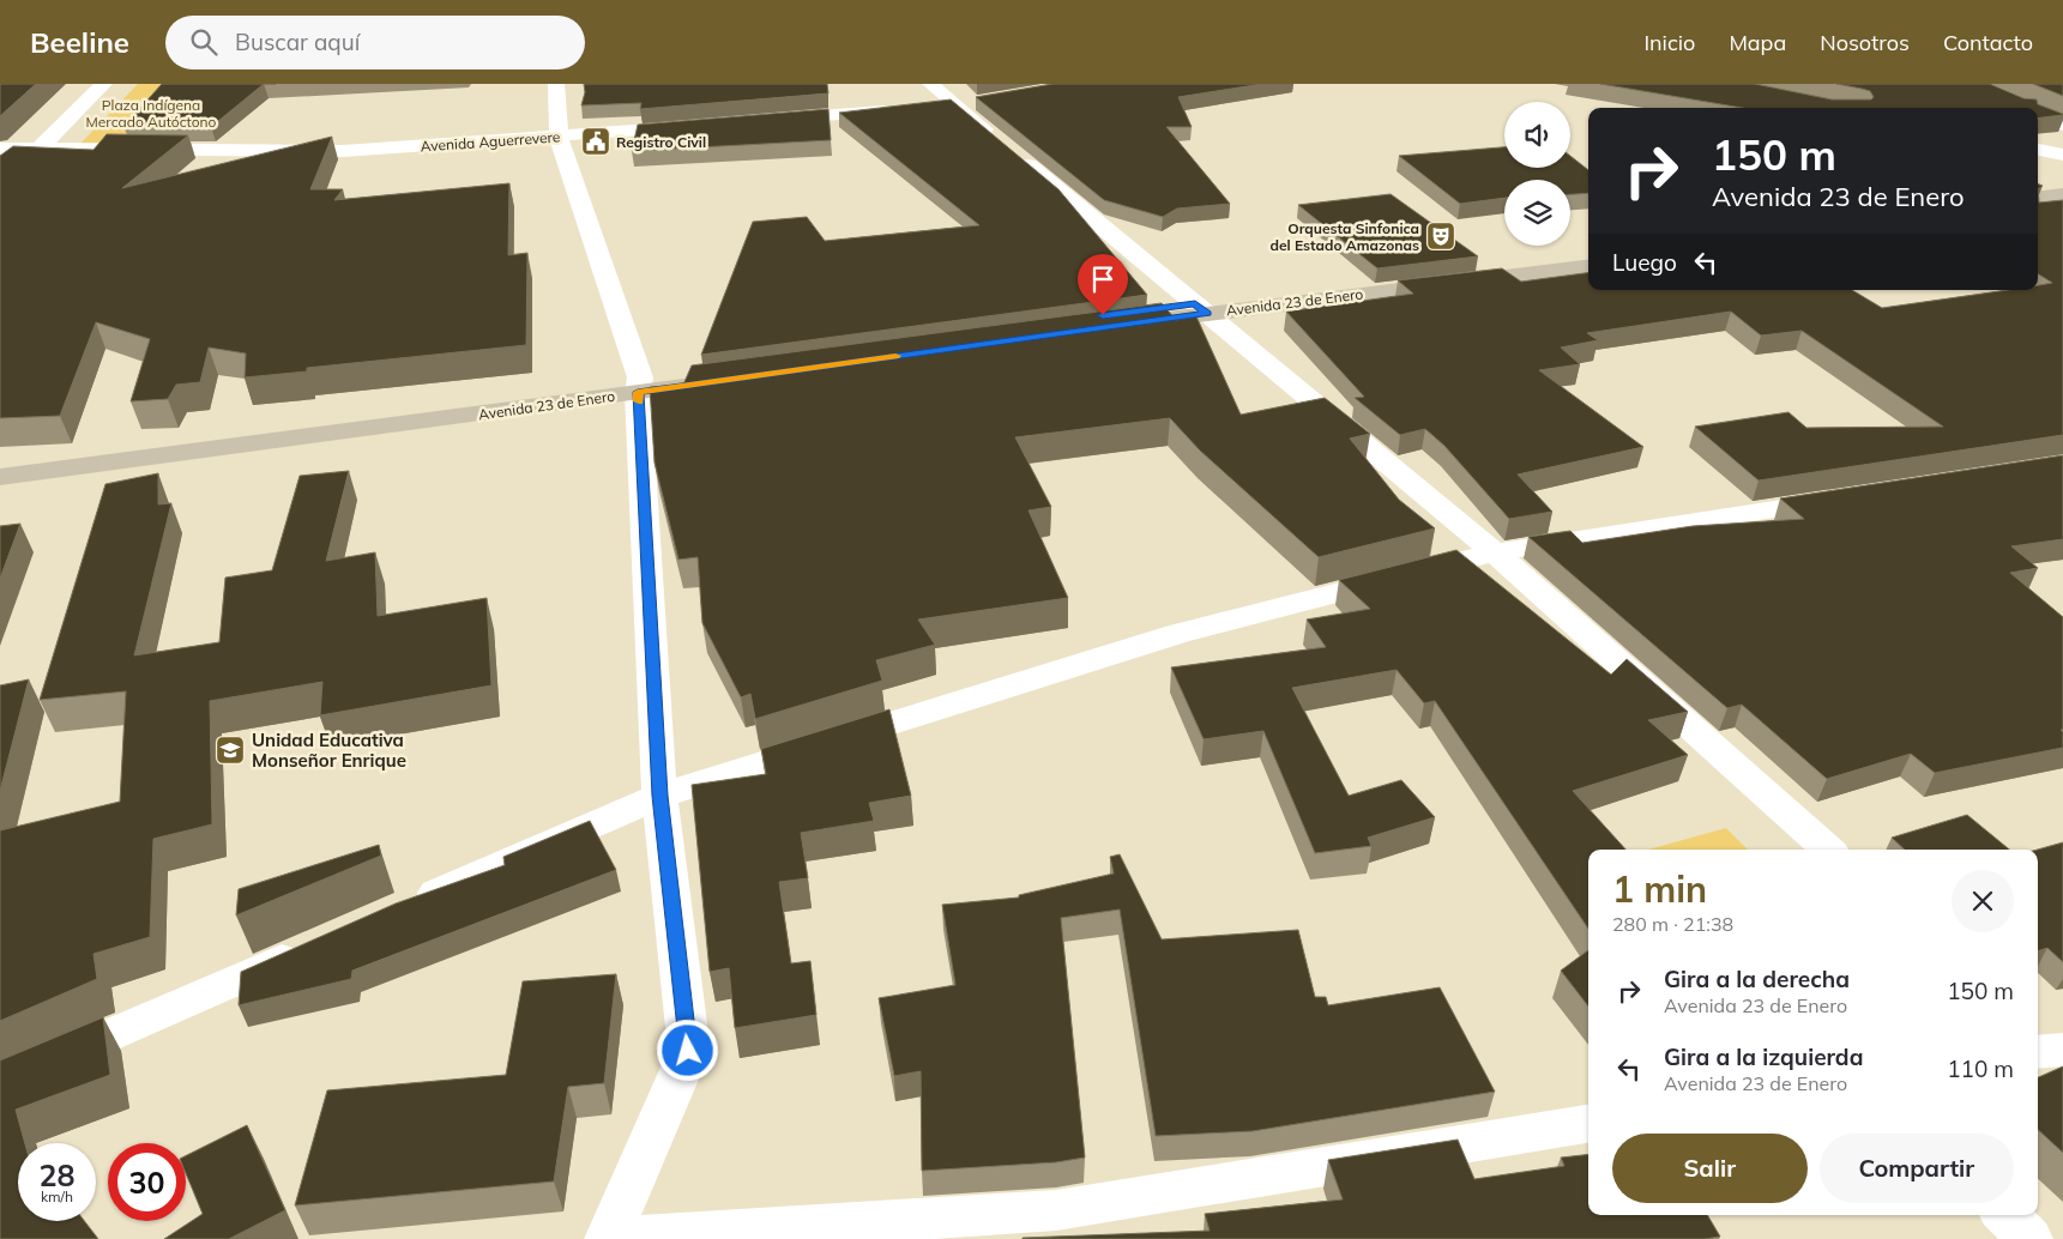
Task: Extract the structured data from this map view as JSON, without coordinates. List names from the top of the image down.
{
  "streets": {
    "main road": ["Avenida 23 de Enero"],
    "street": ["Avenida Aguerrevere"]
  },
  "parks": ["Plaza Indígena Mercado Autóctono"],
  "places": {
    "public building": ["Registro Civil"],
    "theatre": ["Orquesta Sinfonica del Estado Amazonas"],
    "school or university": ["Unidad Educativa Monseñor Enrique"]
  },
  "page": {
    "header": "Beeline",
    "search": "Buscar aquí",
    "nav": [
      "Inicio",
      "Mapa",
      "Nosotros",
      "Contacto"
    ],
    "turn": ["150 m", "Avenida 23 de Enero"],
    "then": "Luego",
    "heading": ["1 min", "280 m · 21:38"],
    "list": [
      {
        "name": "Gira a la derecha",
        "note": "Avenida 23 de Enero",
        "value": "150 m"
      },
      {
        "name": "Gira a la izquierda",
        "note": "Avenida 23 de Enero",
        "value": "110 m"
      }
    ],
    "buttons": ["Salir", "Compartir"],
    "speed": "28 km/h",
    "limit": "30"
  }
}
